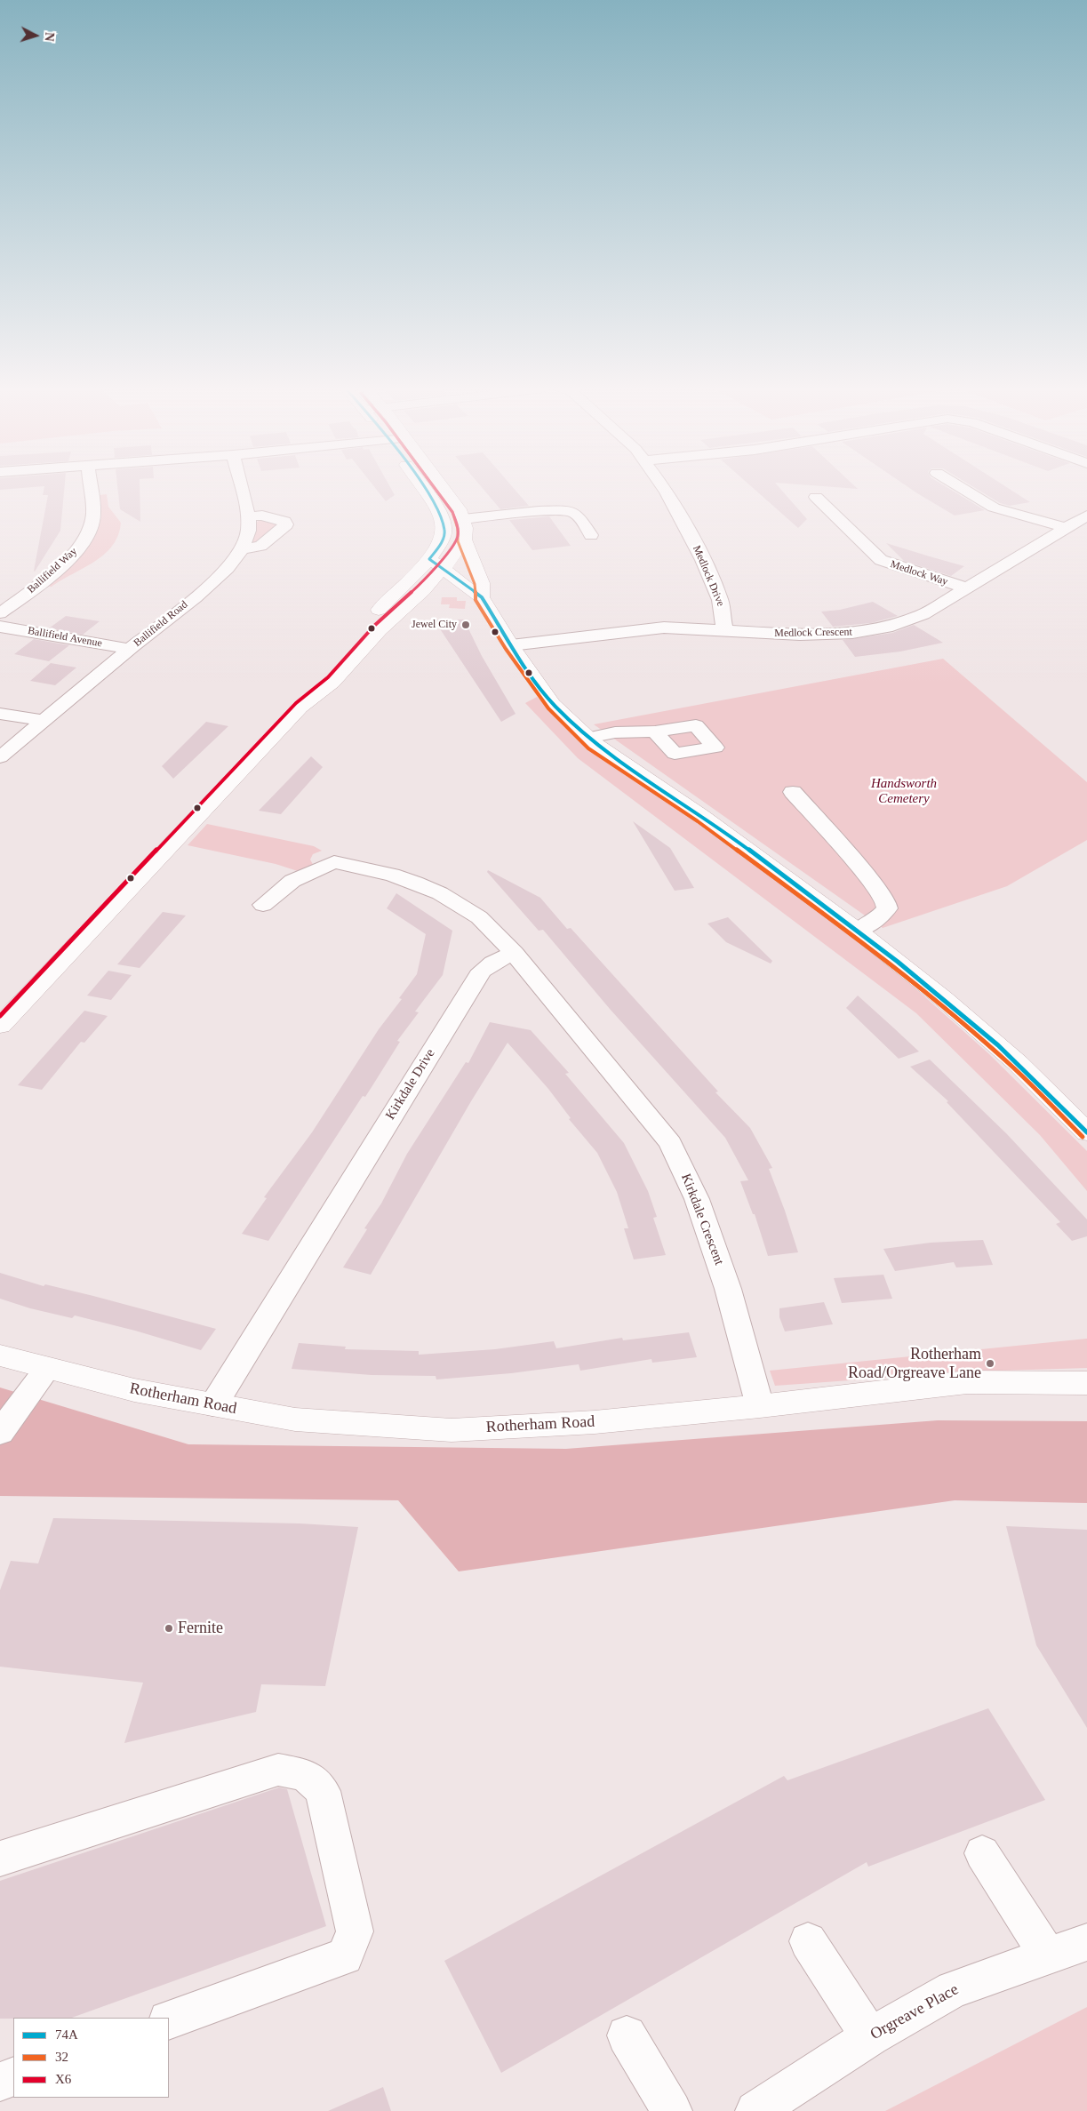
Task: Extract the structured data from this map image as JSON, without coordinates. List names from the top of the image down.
{
  "streets": {
    "main road": ["Rotherham Road"],
    "street": [
      "Ballifield Way",
      "Medlock Way",
      "Medlock Drive",
      "Ballifield Road",
      "Medlock Crescent",
      "Ballifield Avenue",
      "Kirkdale Drive",
      "Kirkdale Crescent",
      "Orgreave Place"
    ]
  },
  "crossings": [
    ["Medlock Way", "Medlock Crescent"],
    ["Medlock Drive", "Medlock Crescent"],
    ["Ballifield Road", "Ballifield Avenue"],
    ["Kirkdale Drive", "Kirkdale Crescent"],
    ["Kirkdale Drive", "Rotherham Road"],
    ["Kirkdale Crescent", "Rotherham Road"]
  ],
  "parks": ["Handsworth Cemetery"],
  "places": ["Jewel City", "Rotherham Road/Orgreave Lane", "Fernite"],
  "lines": ["transit line 74A", "transit line 32", "transit line X6"],
  "legend": ["74A", "32", "X6"],
  "north": "right"
}
